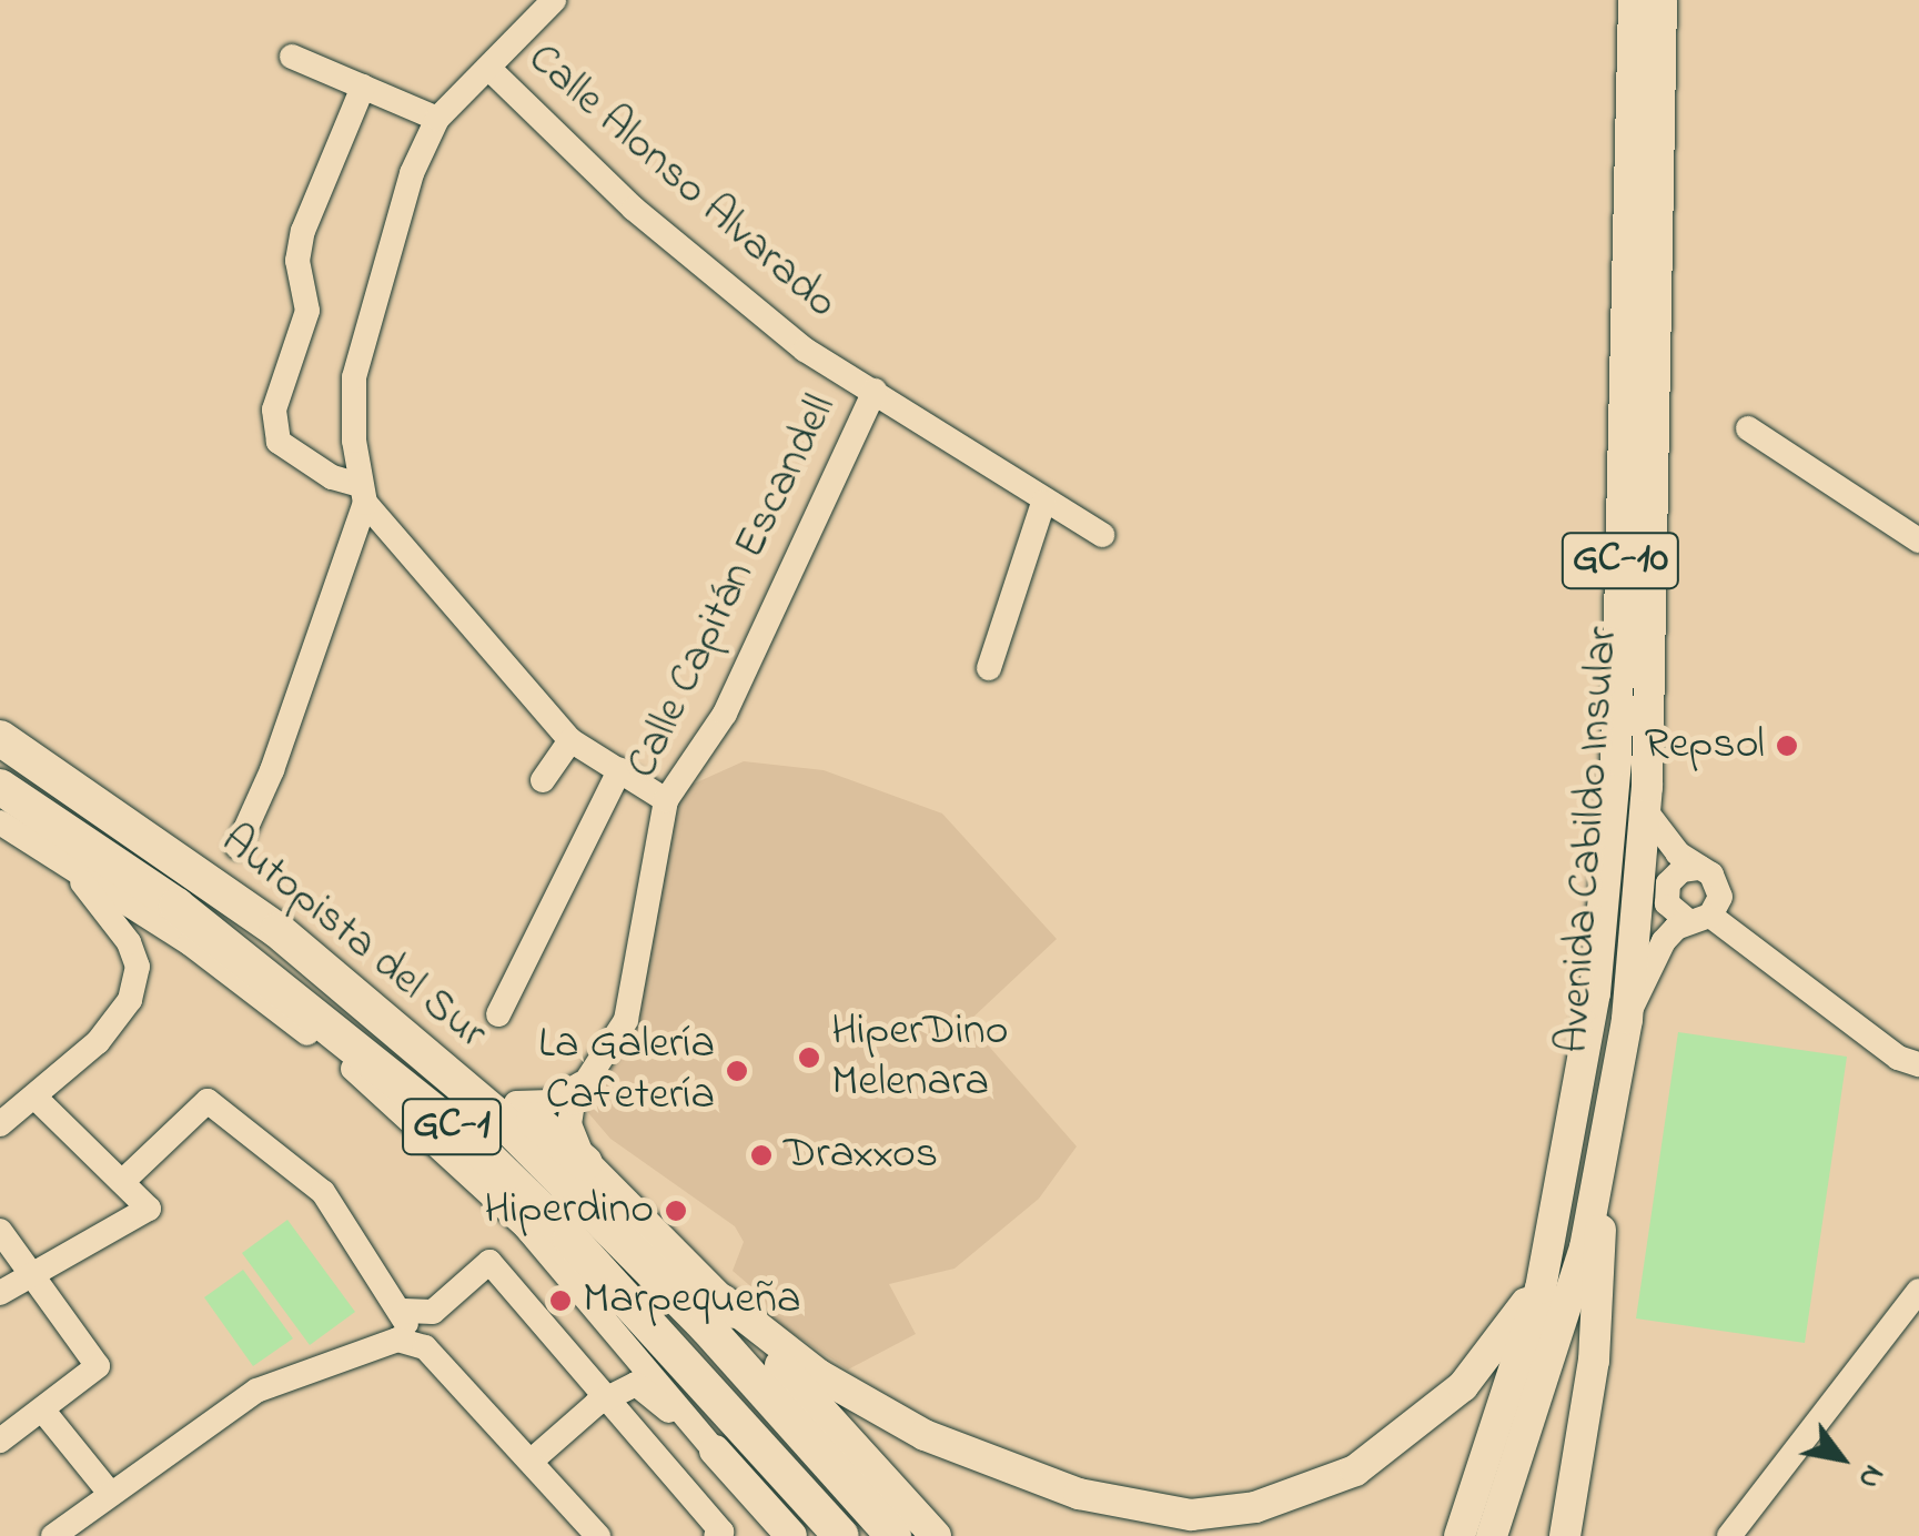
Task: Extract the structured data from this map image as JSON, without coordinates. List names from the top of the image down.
{
  "streets": {
    "highway": ["Autopista del Sur", "GC-1"],
    "main road": ["GC-10", "Avenida Cabildo Insular"],
    "street": ["Calle Alonso Alvarado", "Calle Capitán Escandell"]
  },
  "crossings": [
    ["Calle Alonso Alvarado", "Calle Capitán Escandell"]
  ],
  "places": [
    "Repsol",
    "HiperDino Melenara",
    "La Galería Cafetería",
    "Draxxos",
    "Hiperdino",
    "Marpequeña"
  ],
  "north": "bottom right"
}
